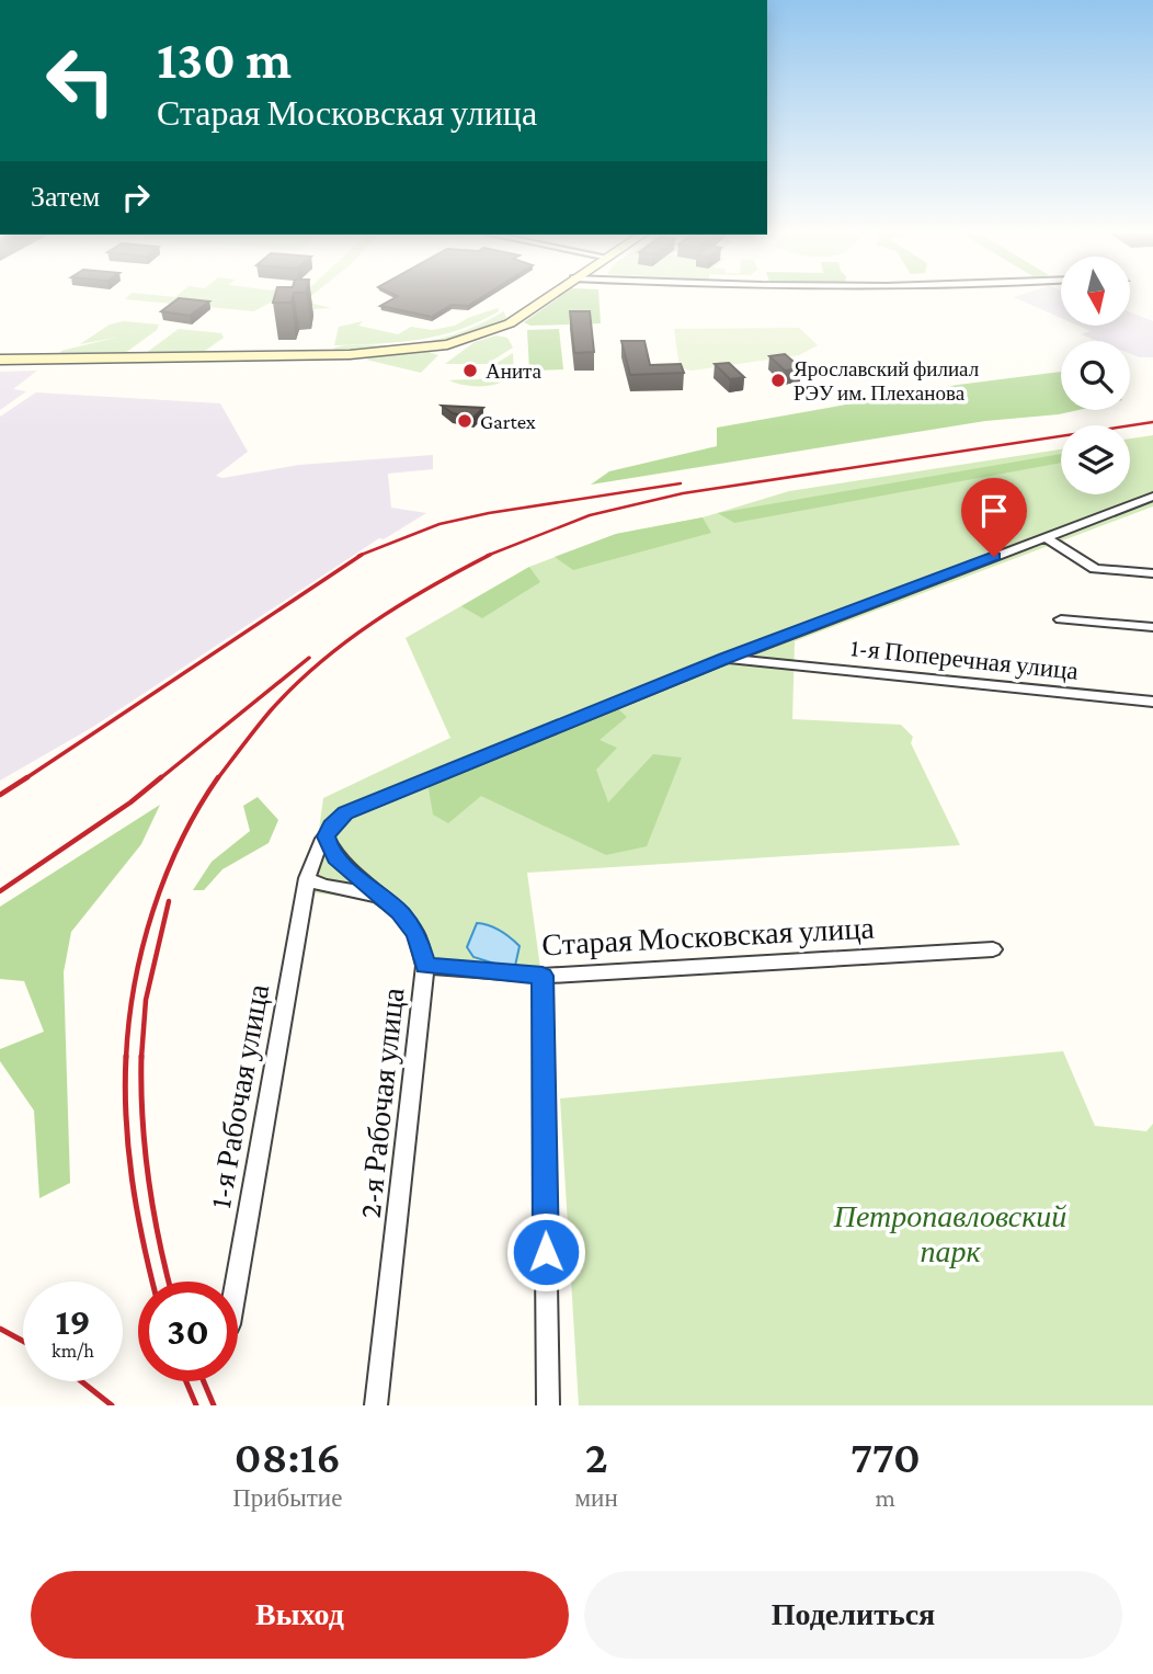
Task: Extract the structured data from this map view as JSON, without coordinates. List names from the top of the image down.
{
  "streets": {
    "street": [
      "1-я Поперечная улица",
      "Старая Московская улица",
      "1-я Рабочая улица",
      "2-я Рабочая улица"
    ]
  },
  "crossings": [
    ["1-я Поперечная улица", "1-я Рабочая улица"],
    ["Старая Московская улица", "2-я Рабочая улица"],
    ["1-я Рабочая улица", "2-я Рабочая улица"]
  ],
  "parks": ["Петропавловский парк"],
  "places": ["Анита", "Ярославский филиал РЭУ им. Плеханова", "Gartex"],
  "north": "bottom",
  "page": {
    "turn": ["130 m", "Старая Московская улица"],
    "then": "Затем",
    "speed": "19 km/h",
    "limit": "30",
    "eta": [
      "08:16",
      "Прибытие",
      "2",
      "мин",
      "770",
      "m"
    ],
    "buttons": ["Выход", "Поделиться"]
  }
}
